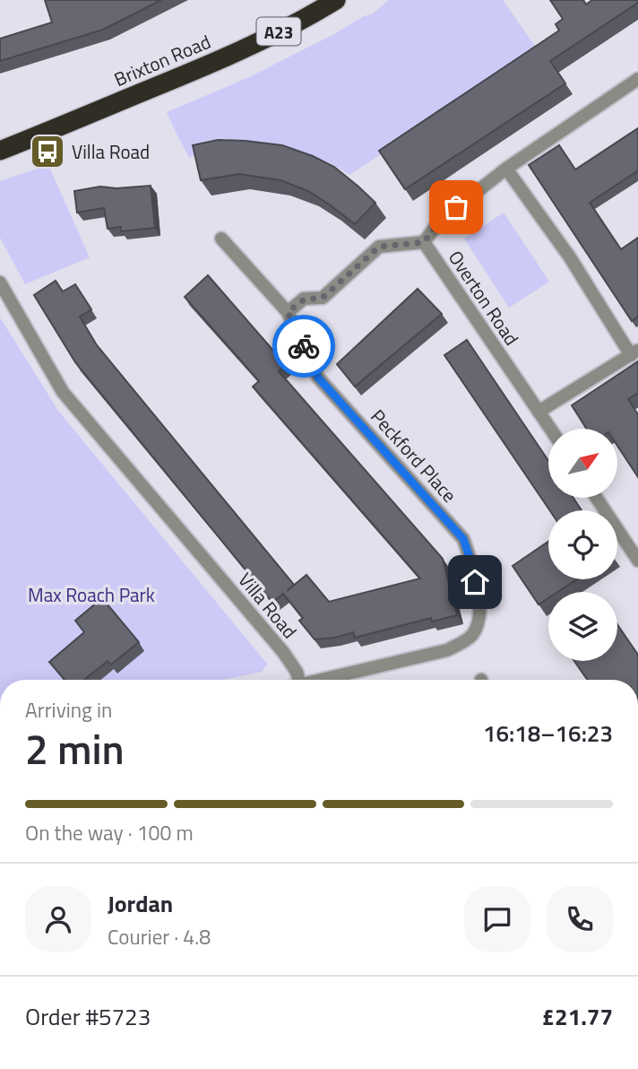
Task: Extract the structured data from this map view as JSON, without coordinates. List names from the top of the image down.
{
  "streets": {
    "highway": ["A23", "Brixton Road"],
    "street": ["Overton Road", "Peckford Place", "Villa Road"]
  },
  "parks": ["Max Roach Park"],
  "places": {
    "bus stop": ["Villa Road"]
  },
  "north": "top right",
  "page": {
    "heading": ["2 min", "Arriving in", "16:18–16:23"],
    "panel": [
      "Jordan",
      "Courier · 4.8",
      "Order #5723",
      "£21.77"
    ],
    "bar": "On the way · 100 m"
  }
}
